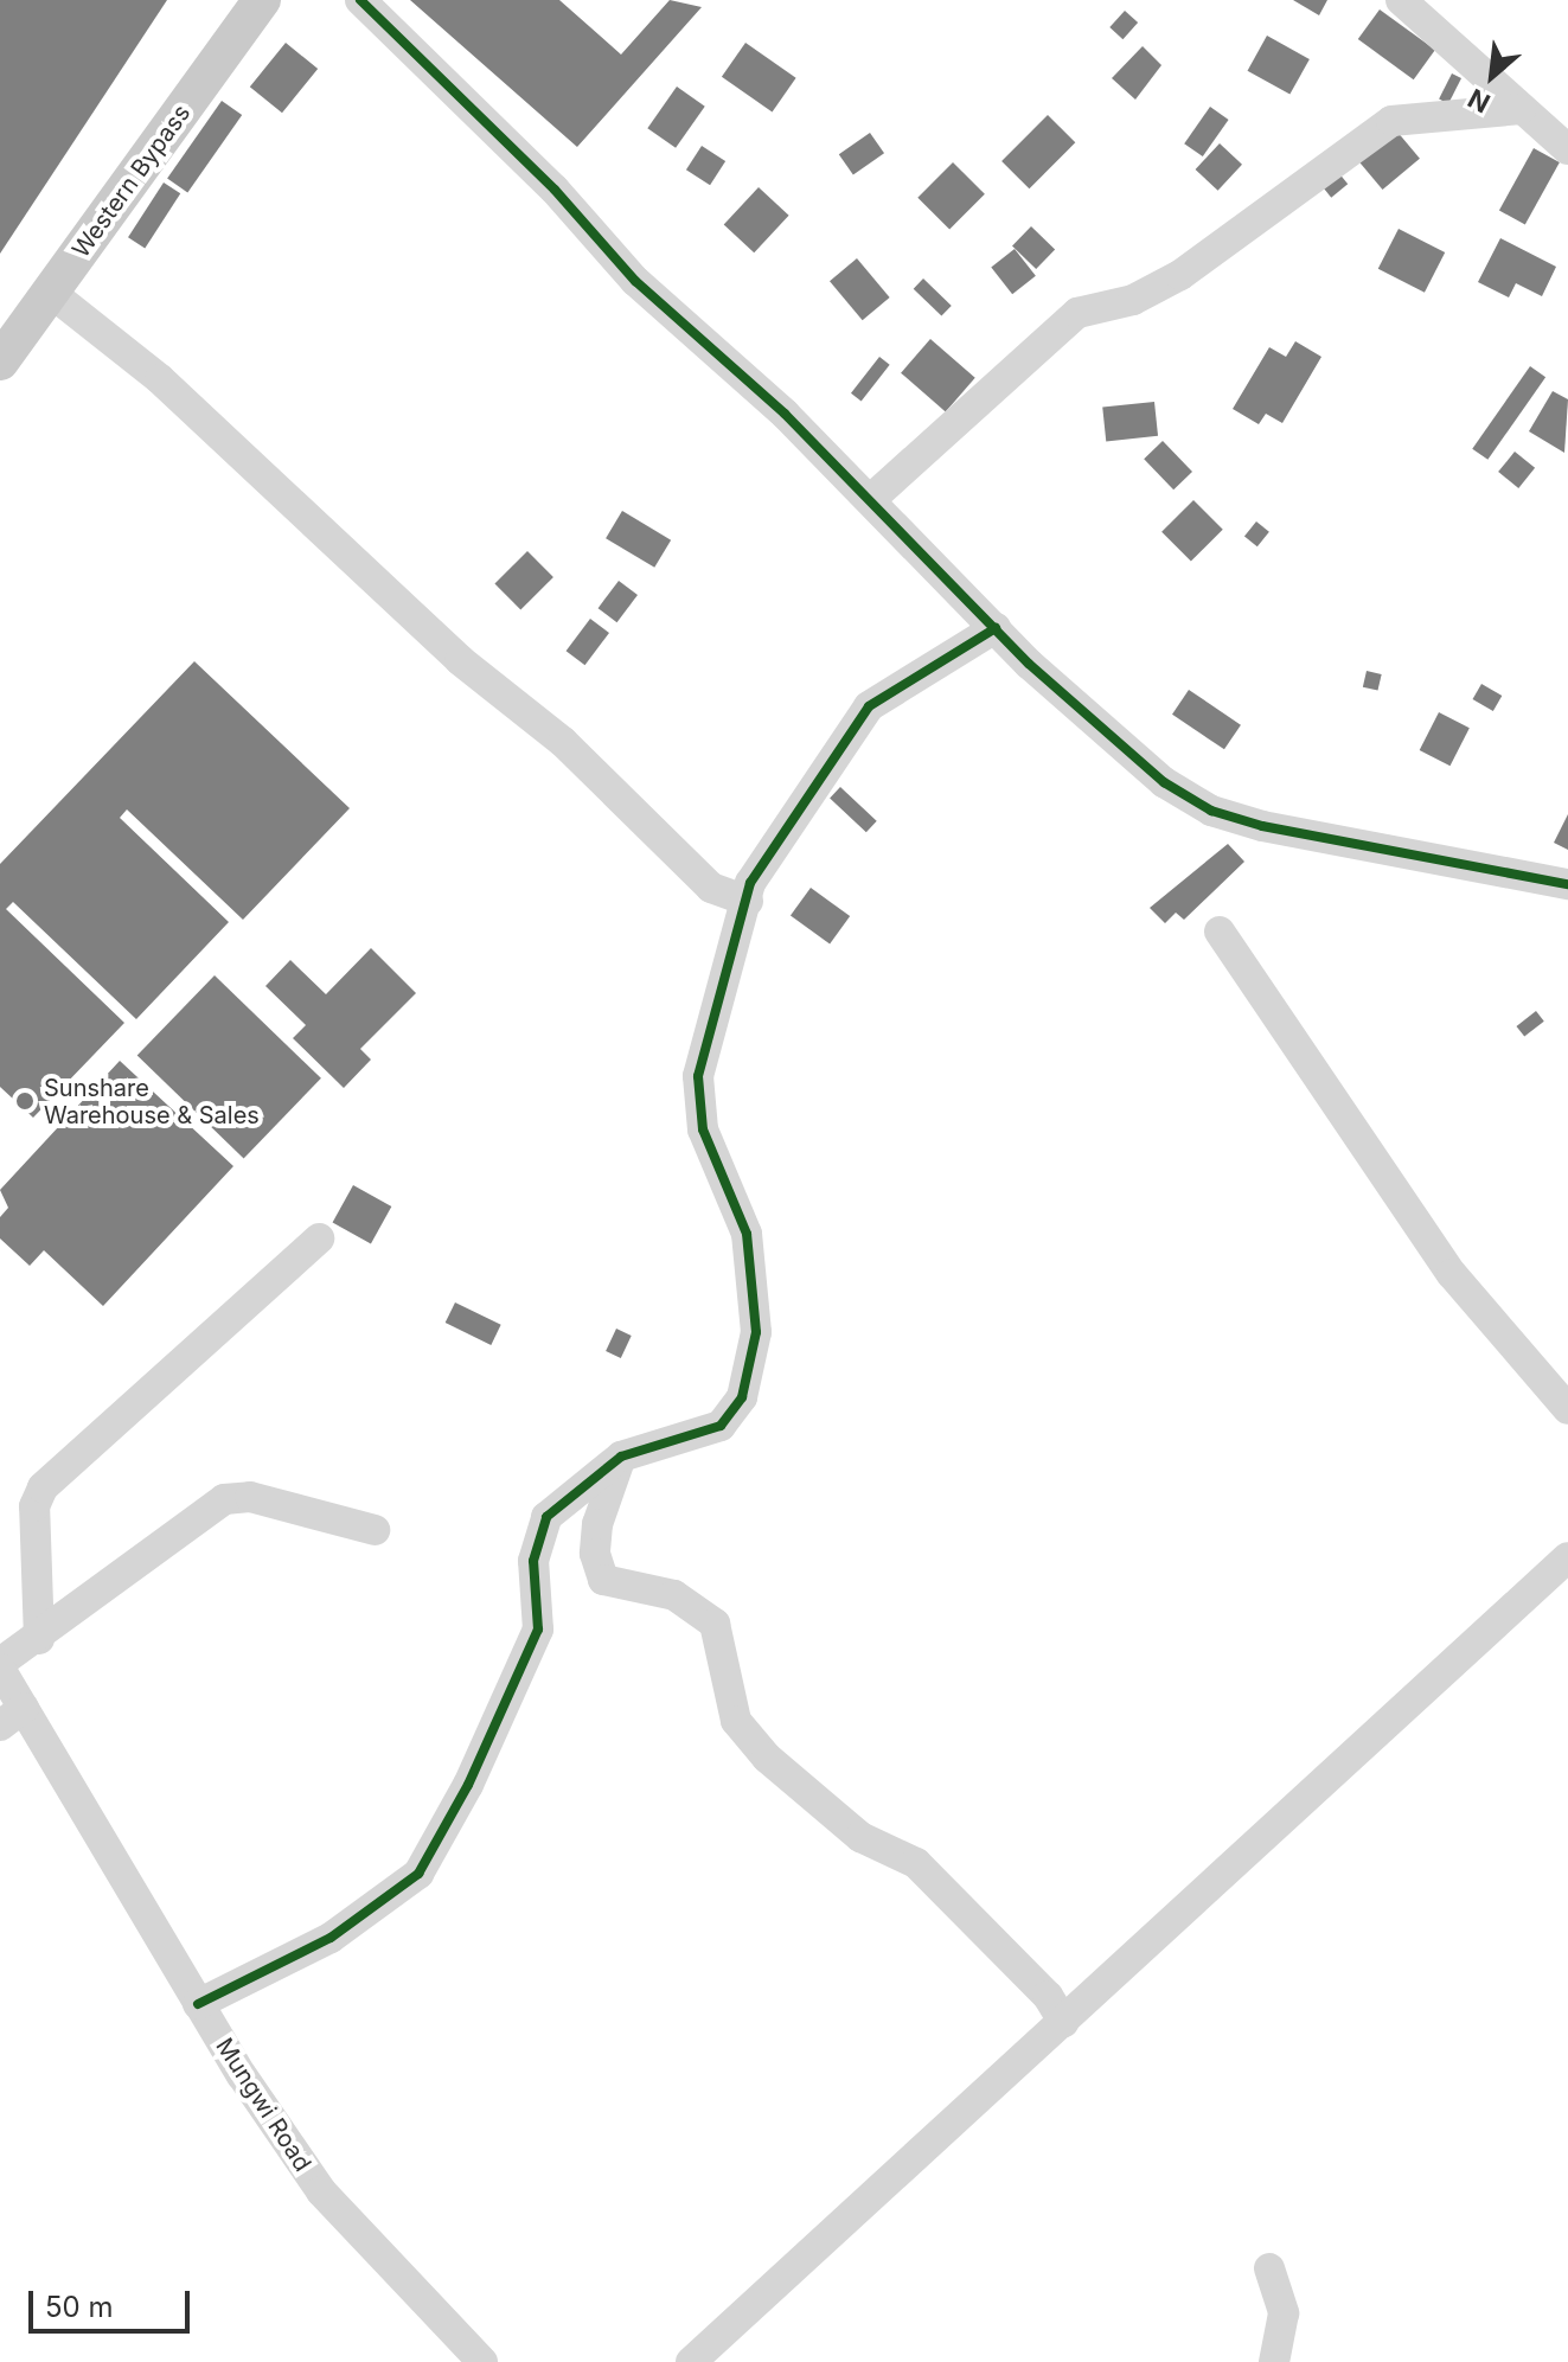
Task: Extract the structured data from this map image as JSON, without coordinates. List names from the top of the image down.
{
  "streets": {
    "main road": ["Western Bypass"],
    "street": ["Mungwi Road"]
  },
  "places": ["Sunshare Warehouse & Sales"],
  "scale_bar": "50 m",
  "north": "bottom left"
}
